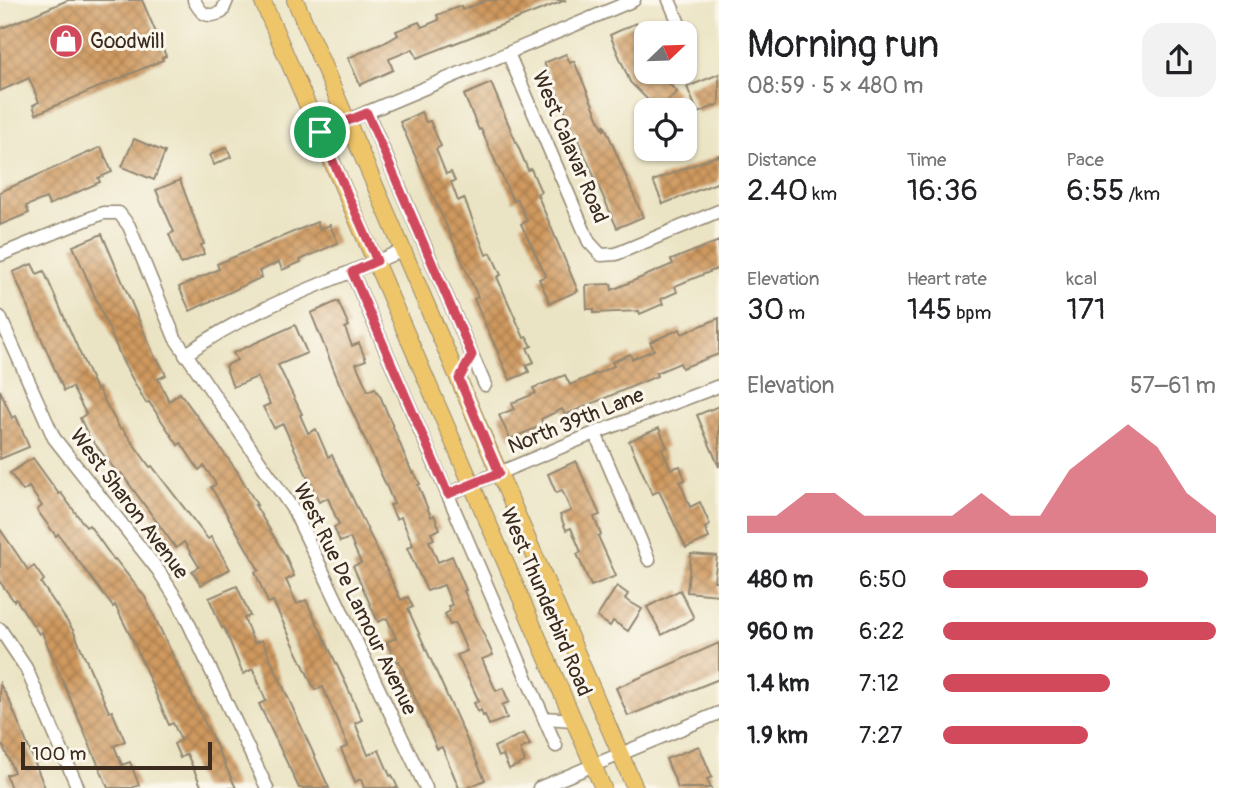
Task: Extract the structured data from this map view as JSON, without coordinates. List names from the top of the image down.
{
  "streets": {
    "main road": ["West Thunderbird Road"],
    "street": [
      "West Calavar Road",
      "North 39th Lane",
      "West Sharon Avenue",
      "West Rue De Lamour Avenue"
    ]
  },
  "crossings": [
    ["North 39th Lane", "West Thunderbird Road"]
  ],
  "places": {
    "shop": ["Goodwill"]
  },
  "scale_bar": "100 m",
  "north": "top right",
  "page": {
    "heading": ["Morning run", "08:59 · 5 × 480 m"],
    "stats": [
      ["Distance", "2.40 km"],
      ["Time", "16:36"],
      ["Pace", "6:55 /km"],
      ["Elevation", "30 m"],
      ["Heart rate", "145 bpm"],
      ["kcal", "171"]
    ],
    "chart": ["Elevation", "57–61 m"],
    "list": [
      {
        "name": "480 m",
        "note": "6:50"
      },
      {
        "name": "960 m",
        "note": "6:22"
      },
      {
        "name": "1.4 km",
        "note": "7:12"
      },
      {
        "name": "1.9 km",
        "note": "7:27"
      }
    ],
    "scale": "100 m"
  }
}
